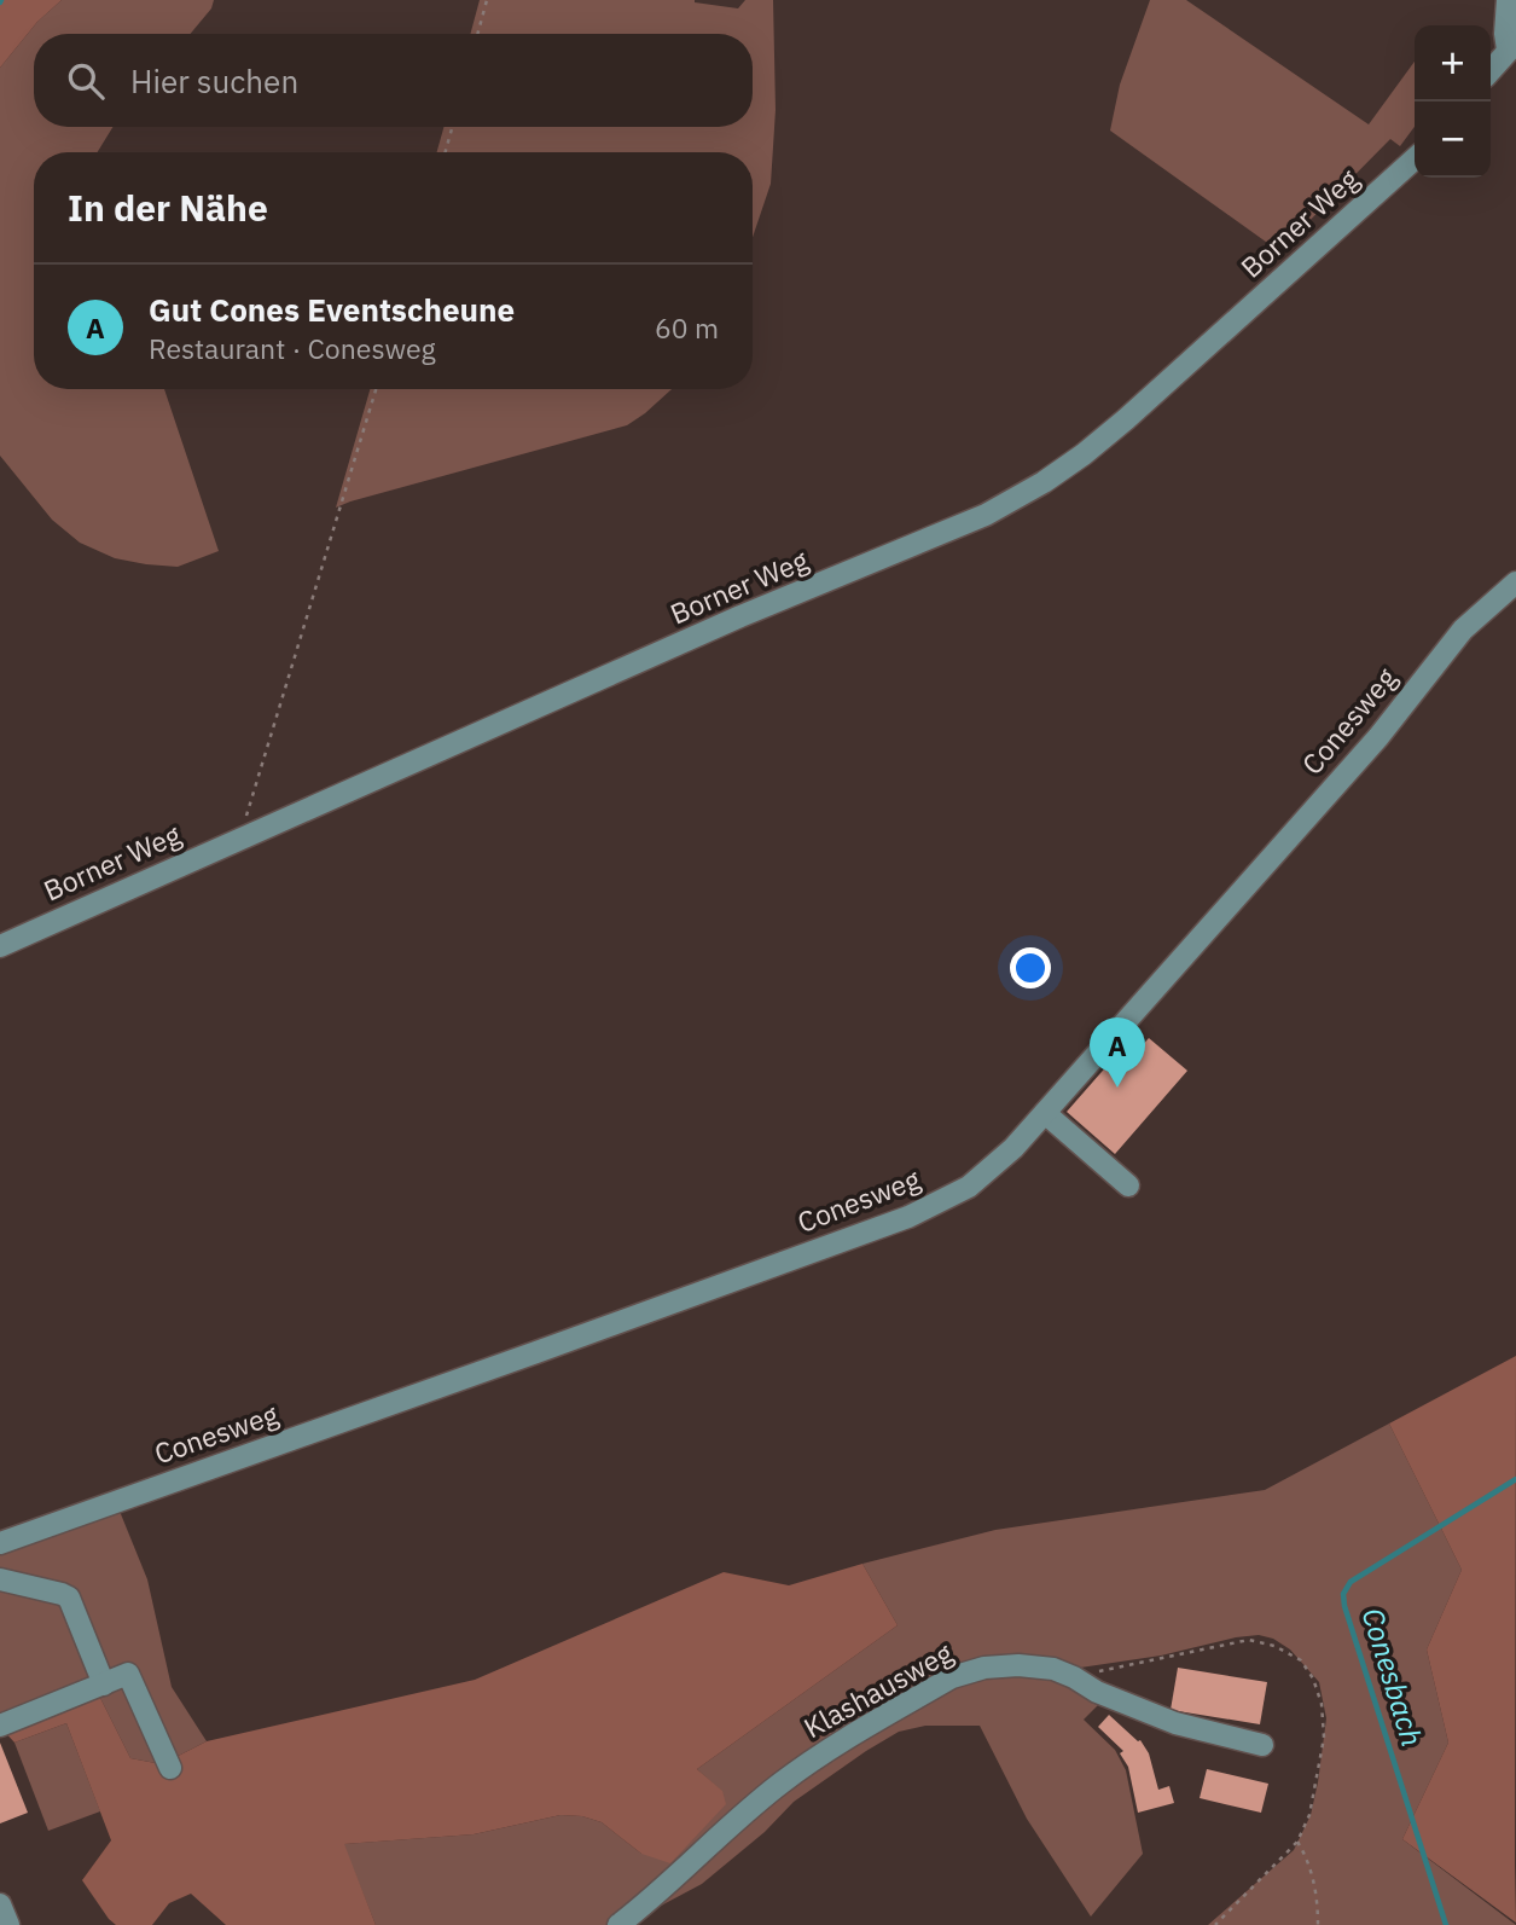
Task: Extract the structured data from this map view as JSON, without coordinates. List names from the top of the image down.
{
  "streets": {
    "street": ["Borner Weg", "Conesweg", "Klashausweg"]
  },
  "water": ["Conesbach"],
  "page": {
    "map_buttons": ["+", "−"],
    "search": "Hier suchen",
    "heading": "In der Nähe",
    "list": [
      {
        "mark": "A",
        "name": "Gut Cones Eventscheune",
        "note": "Restaurant · Conesweg",
        "value": "60 m"
      }
    ],
    "pins": "A"
  }
}
